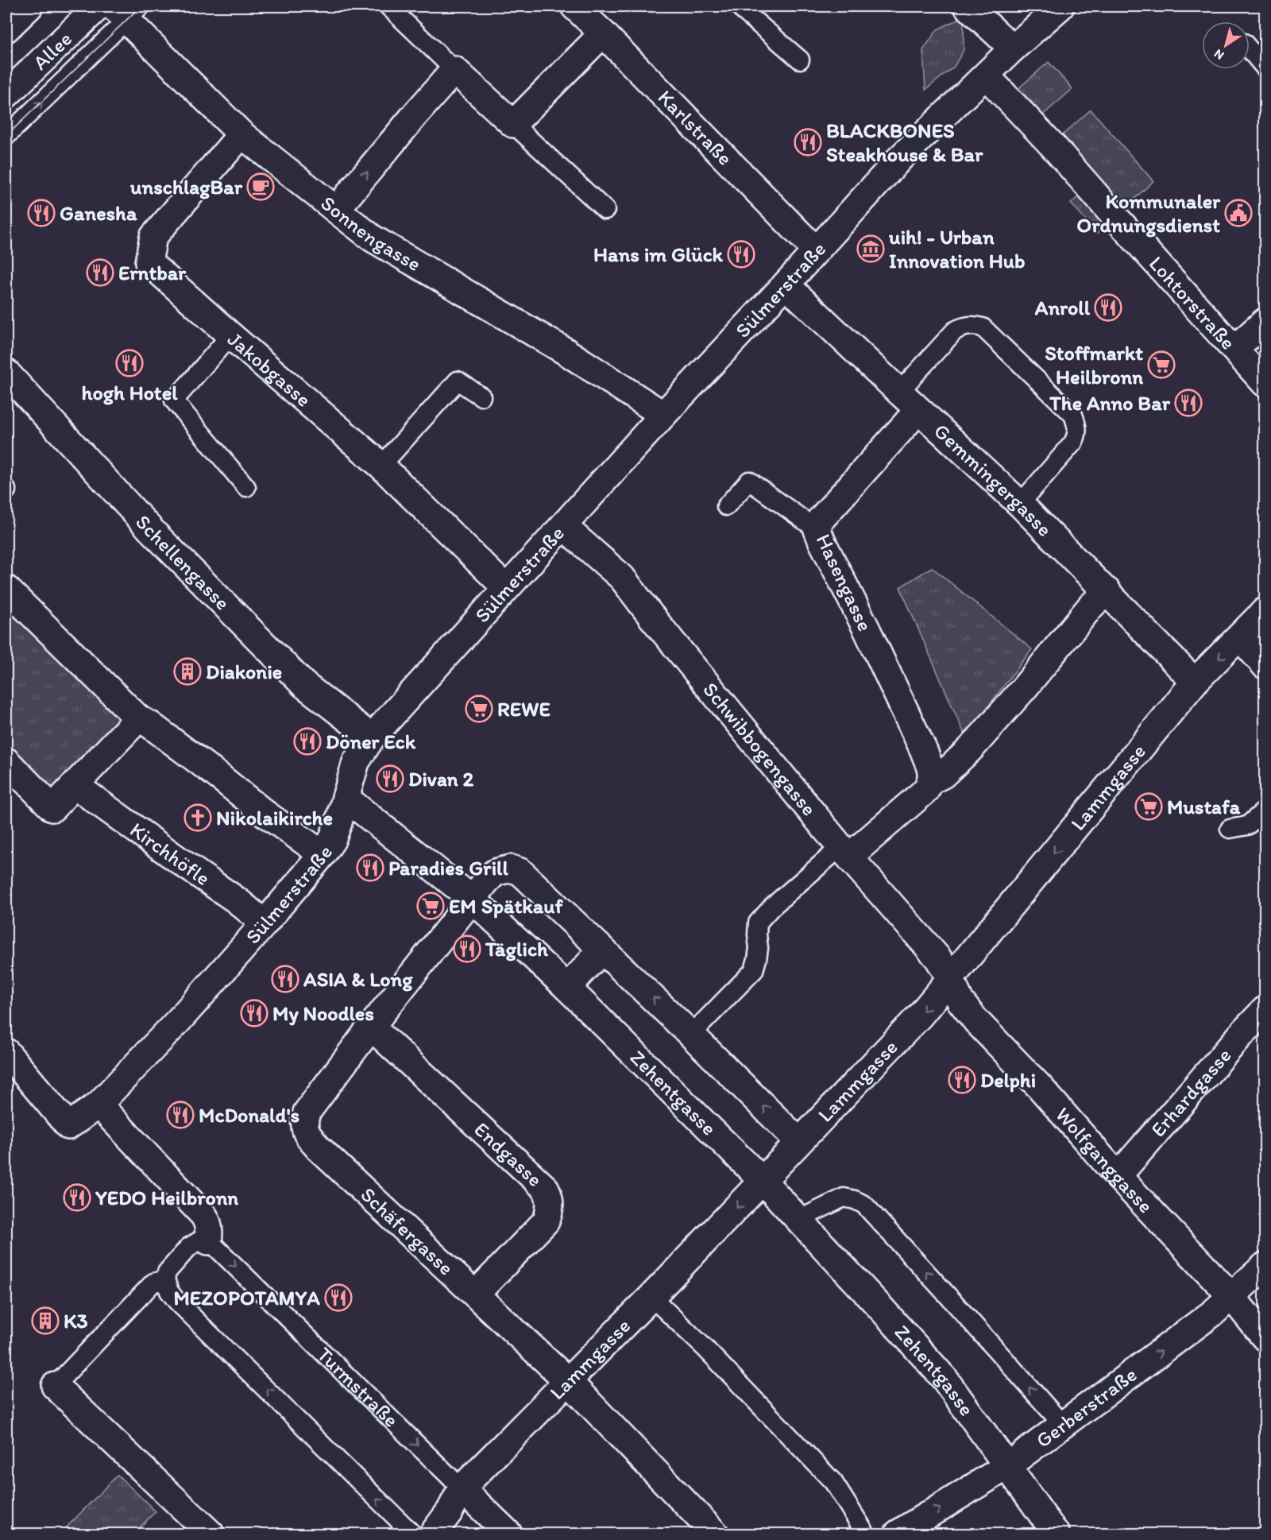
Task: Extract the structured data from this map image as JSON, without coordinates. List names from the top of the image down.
{
  "streets": {
    "street": [
      "Allee",
      "Karlstraße",
      "Sonnengasse",
      "Sülmerstraße",
      "Lohtorstraße",
      "Jakobgasse",
      "Gemmingergasse",
      "Schellengasse",
      "Hasengasse",
      "Schwibbogengasse",
      "Lammgasse",
      "Kirchhöfle",
      "Erhardgasse",
      "Zehentgasse",
      "Endgasse",
      "Wolfganggasse",
      "Schäfergasse",
      "Turmstraße",
      "Gerberstraße"
    ]
  },
  "crossings": [
    ["Karlstraße", "Sülmerstraße"],
    ["Sonnengasse", "Sülmerstraße"],
    ["Sonnengasse", "Jakobgasse"],
    ["Sülmerstraße", "Lohtorstraße"],
    ["Sülmerstraße", "Jakobgasse"],
    ["Sülmerstraße", "Gemmingergasse"],
    ["Sülmerstraße", "Schellengasse"],
    ["Sülmerstraße", "Schwibbogengasse"],
    ["Sülmerstraße", "Kirchhöfle"],
    ["Sülmerstraße", "Zehentgasse"],
    ["Gemmingergasse", "Hasengasse"],
    ["Gemmingergasse", "Lammgasse"],
    ["Schwibbogengasse", "Lammgasse"],
    ["Schwibbogengasse", "Wolfganggasse"],
    ["Lammgasse", "Zehentgasse"],
    ["Lammgasse", "Wolfganggasse"],
    ["Lammgasse", "Schäfergasse"],
    ["Lammgasse", "Turmstraße"],
    ["Erhardgasse", "Wolfganggasse"],
    ["Zehentgasse", "Schäfergasse"],
    ["Zehentgasse", "Gerberstraße"],
    ["Endgasse", "Schäfergasse"],
    ["Wolfganggasse", "Gerberstraße"]
  ],
  "one_way": ["Gerberstraße"],
  "places": {
    "restaurant": [
      "BLACKBONES Steakhouse & Bar",
      "Ganesha",
      "Hans im Glück",
      "Erntbar",
      "Anroll",
      "hogh Hotel",
      "The Anno Bar",
      "Döner Eck",
      "Divan 2",
      "Paradies Grill",
      "Täglich",
      "ASIA & Long",
      "My Noodles",
      "Delphi",
      "McDonald's",
      "YEDO Heilbronn",
      "MEZOPOTAMYA"
    ],
    "cafe": ["unschlagBar"],
    "public building": ["Kommunaler Ordnungsdienst"],
    "museum": ["uih! - Urban Innovation Hub"],
    "supermarket": [
      "Stoffmarkt Heilbronn",
      "REWE",
      "Mustafa",
      "EM Spätkauf"
    ],
    "building": ["Diakonie", "K3"],
    "church": ["Nikolaikirche"]
  },
  "north": "bottom left"
}
